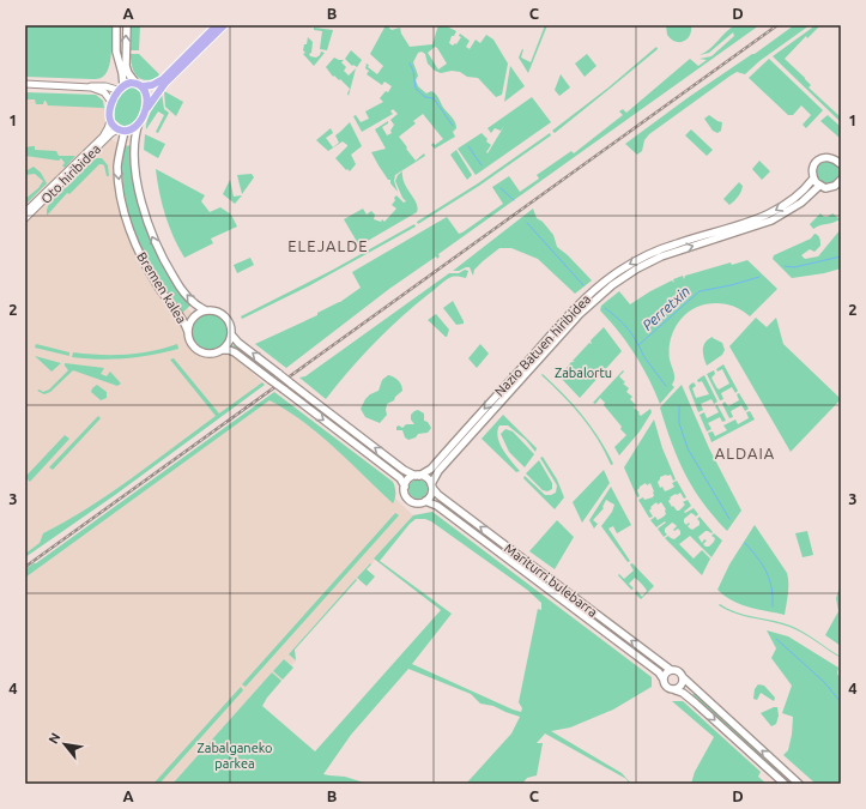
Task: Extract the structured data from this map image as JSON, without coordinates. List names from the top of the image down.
{
  "streets": {
    "main road": ["Bremen kalea", "Nazio Batuen hiribidea", "Mariturri bulebarra"],
    "street": ["Oto hiribidea"]
  },
  "crossings": [
    ["Oto hiribidea", "Bremen kalea"],
    ["Nazio Batuen hiribidea", "Mariturri bulebarra"]
  ],
  "districts": ["ELEJALDE", "ALDAIA"],
  "water": ["Perretxin"],
  "parks": ["Zabalortu", "Zabalganeko parkea"],
  "north": "top left",
  "grid": {
    "columns": [
      "A",
      "B",
      "C",
      "D"
    ],
    "rows": [
      "1",
      "2",
      "3",
      "4"
    ]
  }
}
